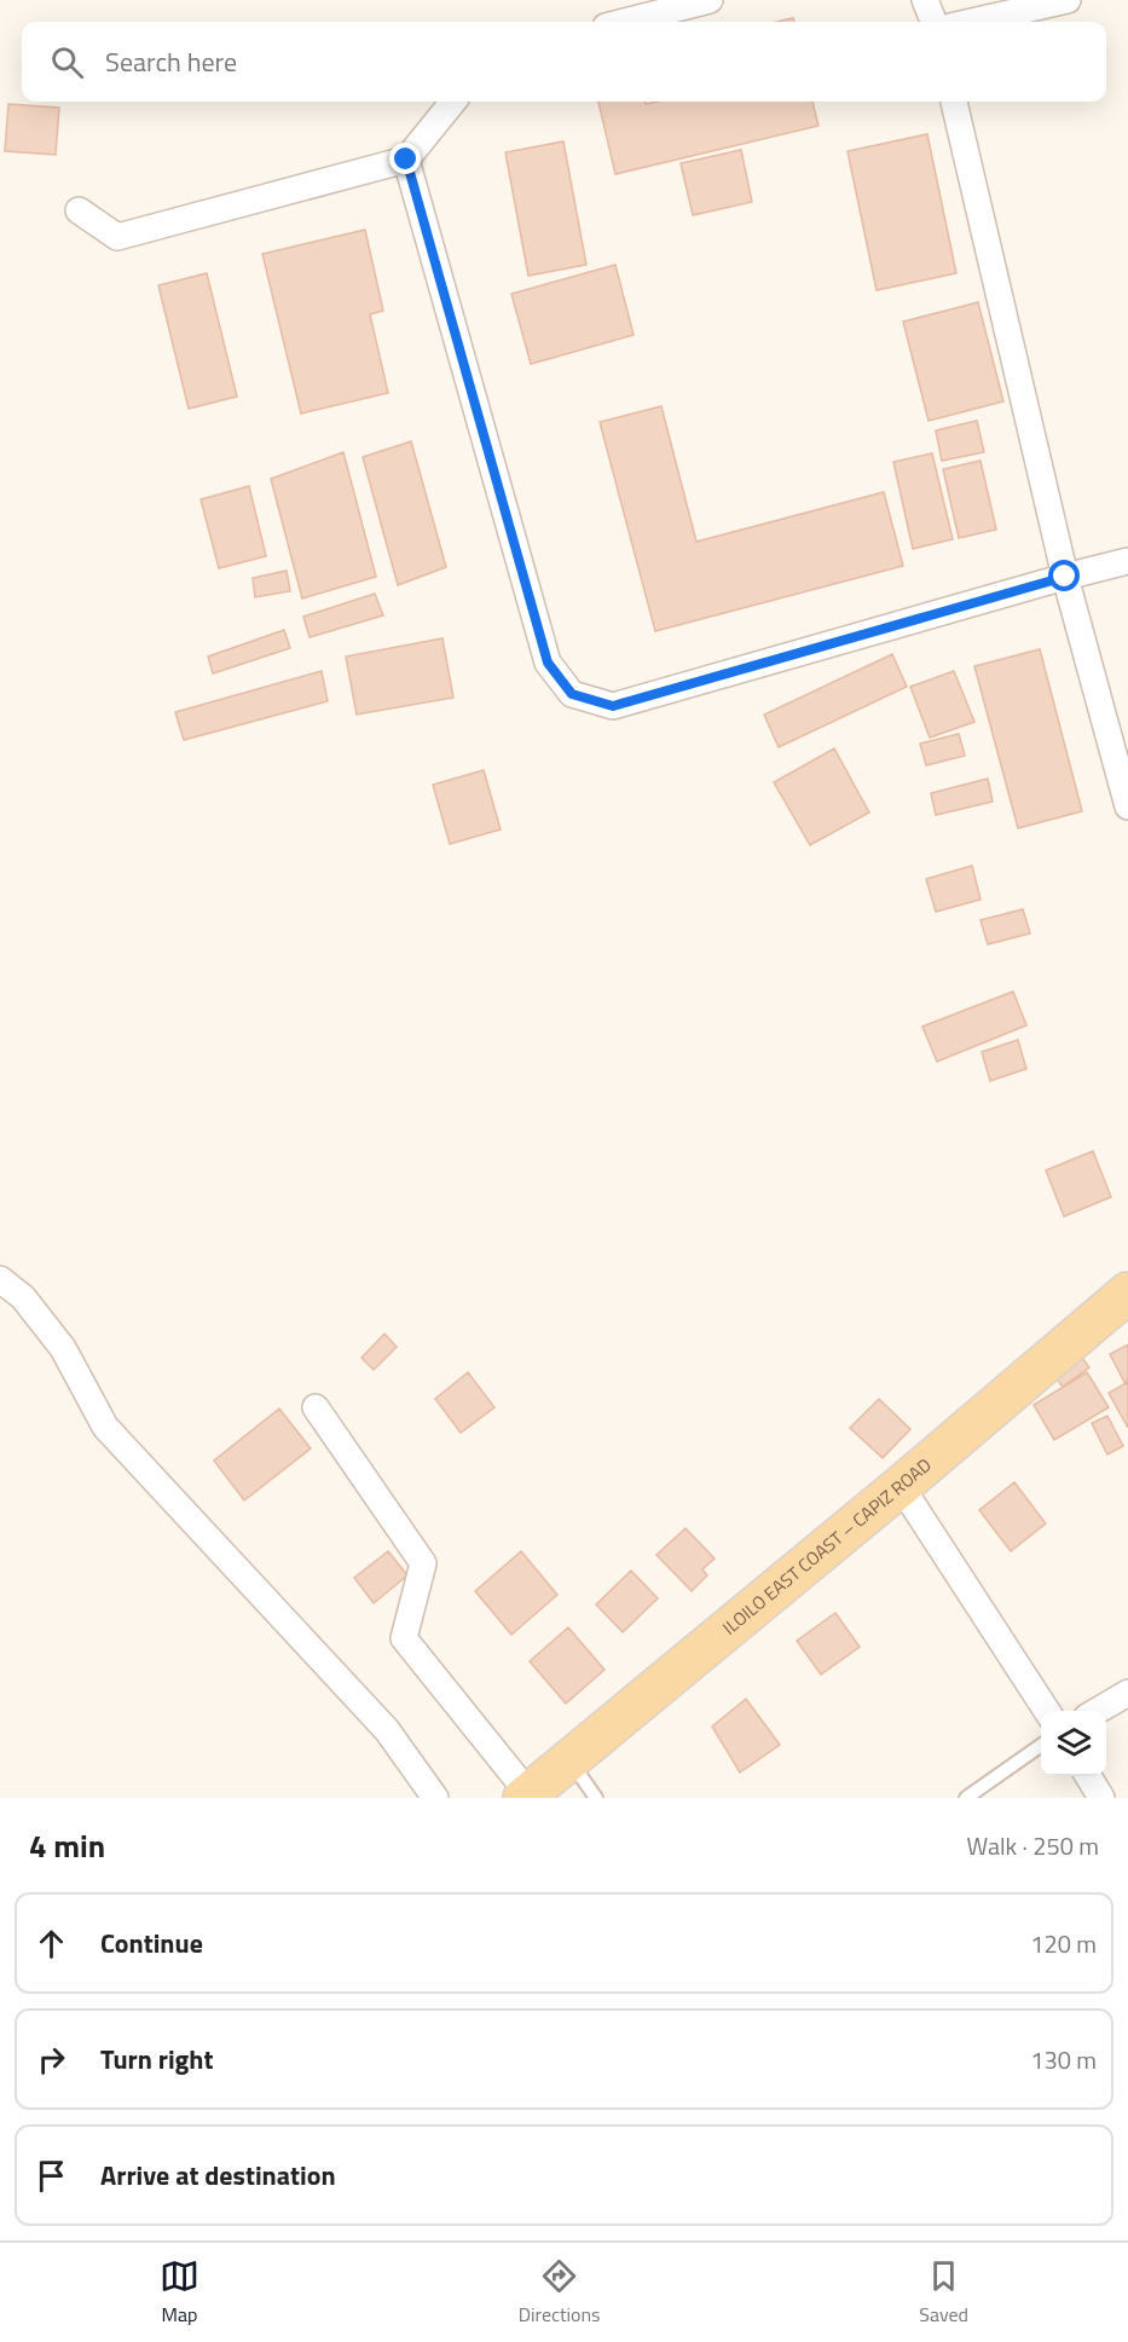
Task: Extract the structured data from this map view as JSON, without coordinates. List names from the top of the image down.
{
  "streets": {
    "main road": ["ILOILO EAST COAST – CAPIZ ROAD"]
  },
  "page": {
    "search": "Search here",
    "heading": ["4 min", "Walk · 250 m"],
    "list": [
      ["Continue", "120 m"],
      ["Turn right", "130 m"],
      "Arrive at destination"
    ],
    "nav": ["Map", "Directions", "Saved"]
  }
}
